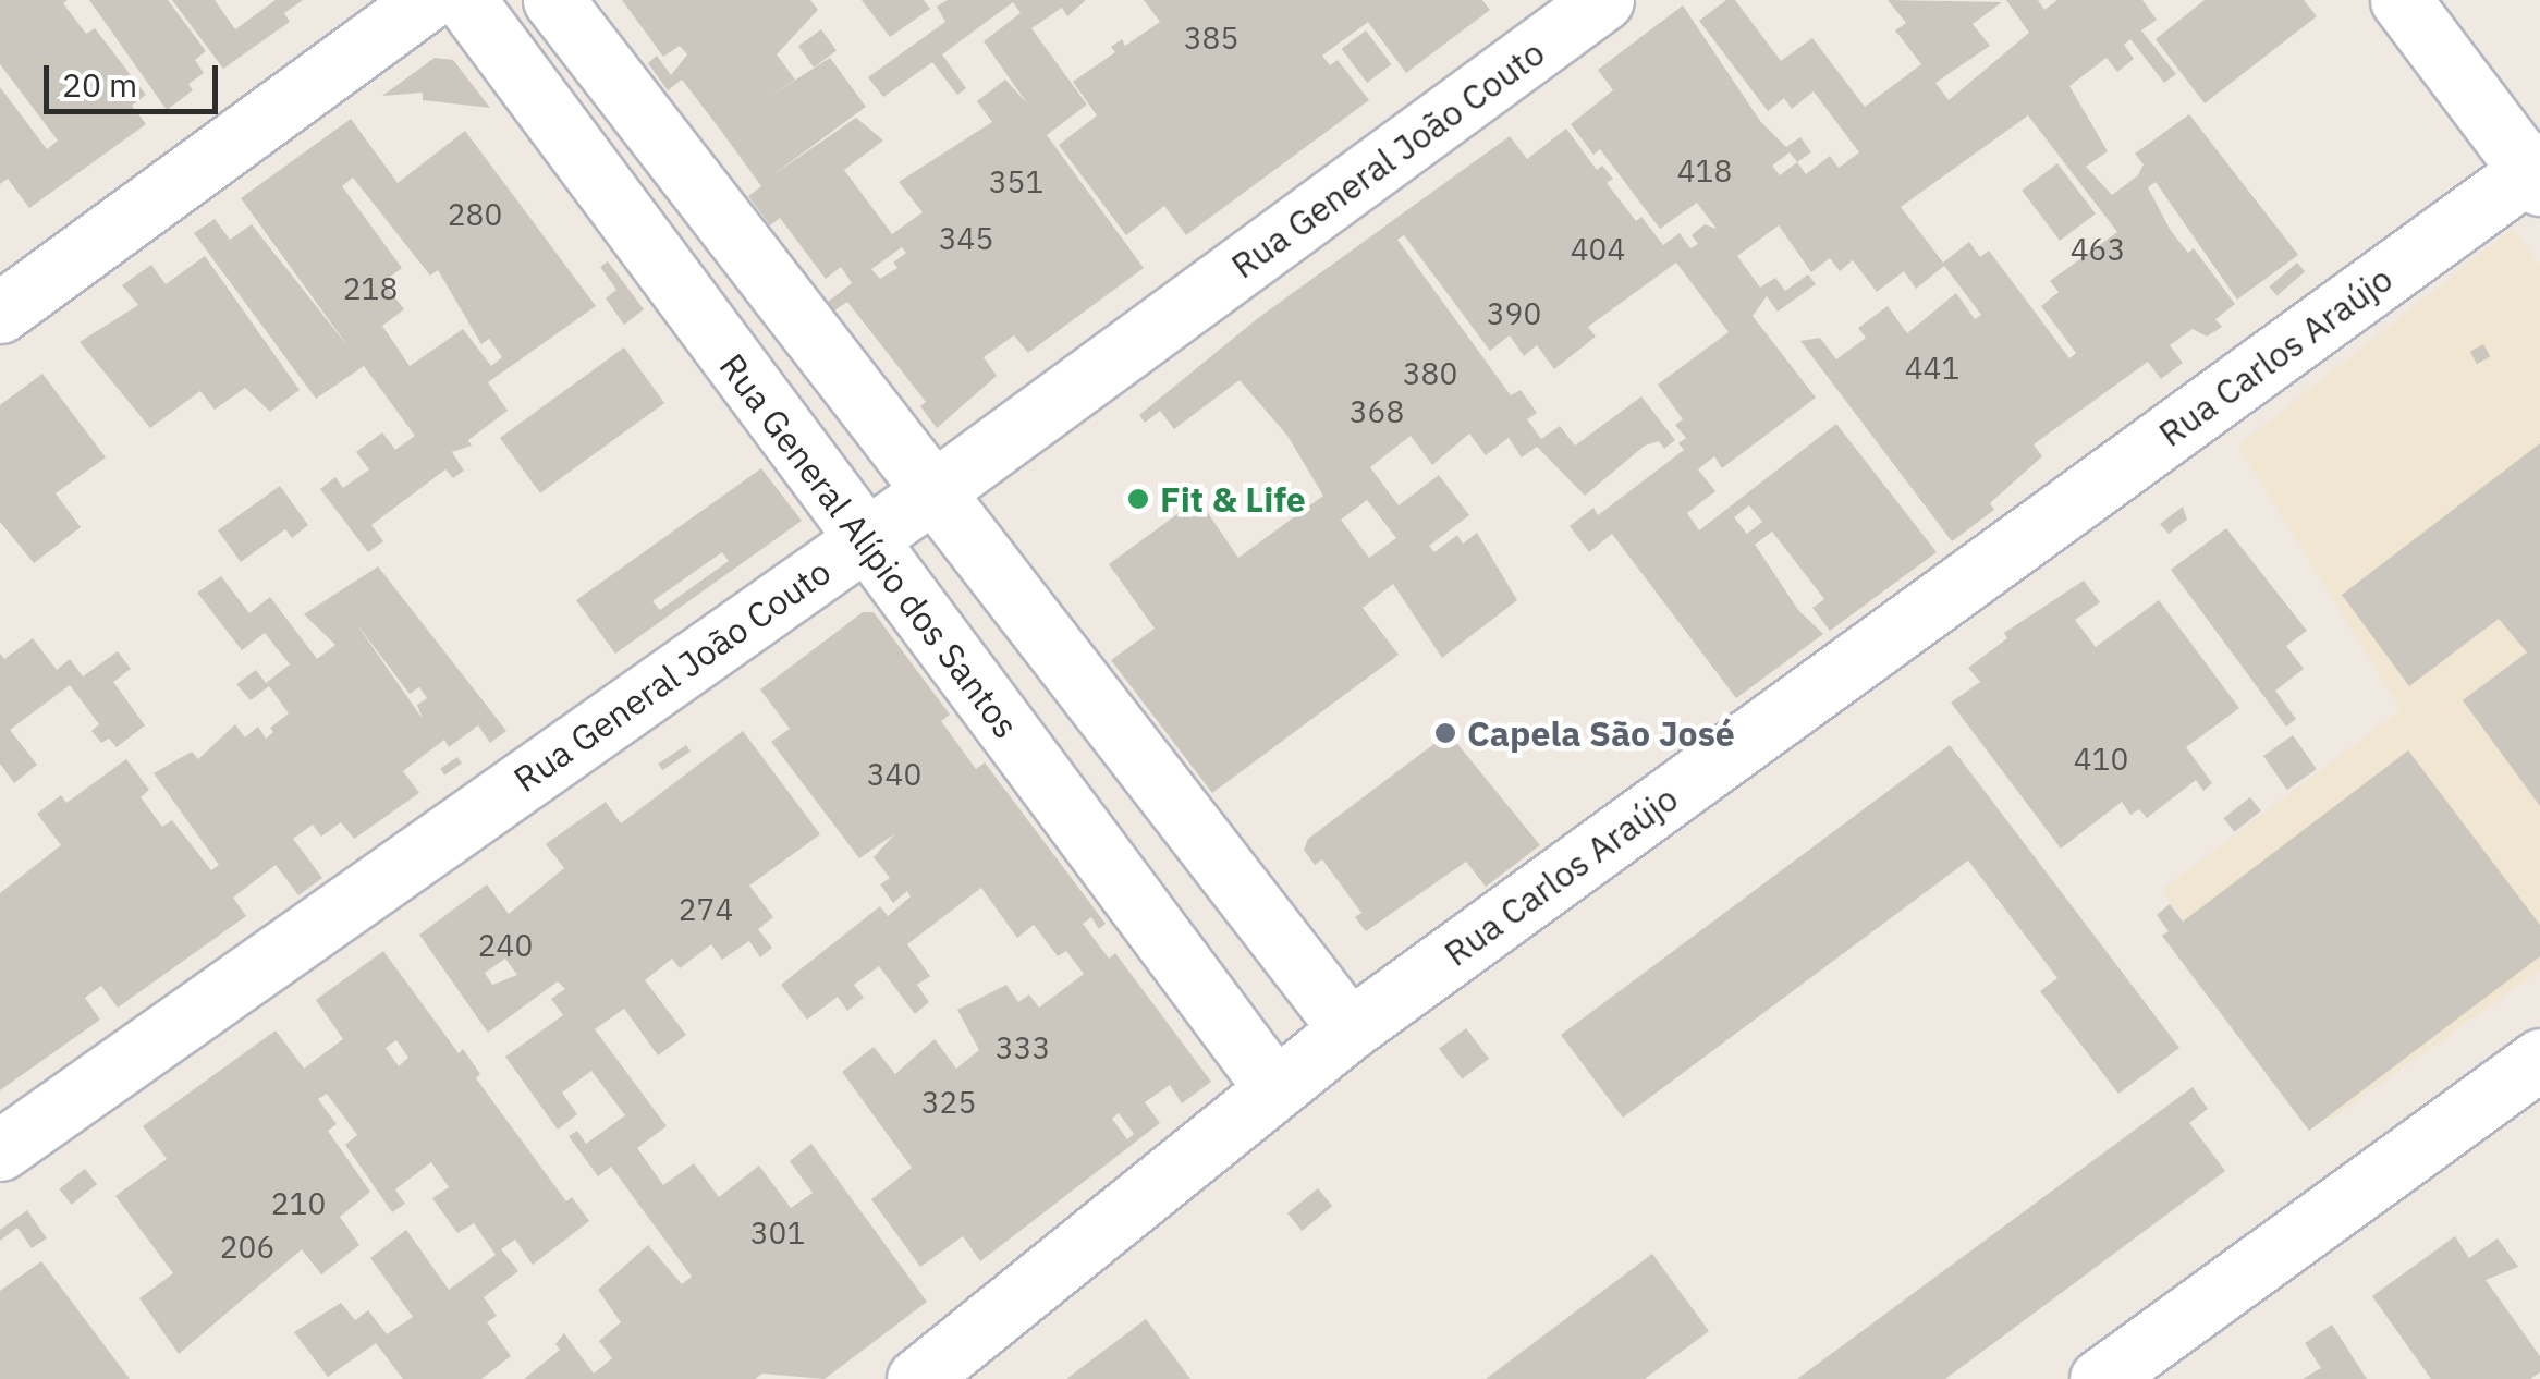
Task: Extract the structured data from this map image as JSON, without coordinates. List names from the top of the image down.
{
  "streets": {
    "street": ["Rua General João Couto", "Rua Carlos Araújo", "Rua General Alípio dos Santos"]
  },
  "crossings": [
    ["Rua General João Couto", "Rua General Alípio dos Santos"],
    ["Rua Carlos Araújo", "Rua General Alípio dos Santos"]
  ],
  "places": ["Fit & Life", "Capela São José"],
  "house_numbers": [
    "385",
    "418",
    "351",
    "280",
    "345",
    "404",
    "463",
    "218",
    "390",
    "441",
    "380",
    "368",
    "410",
    "340",
    "274",
    "240",
    "333",
    "325",
    "210",
    "301",
    "206"
  ],
  "scale_bar": "20 m"
}
